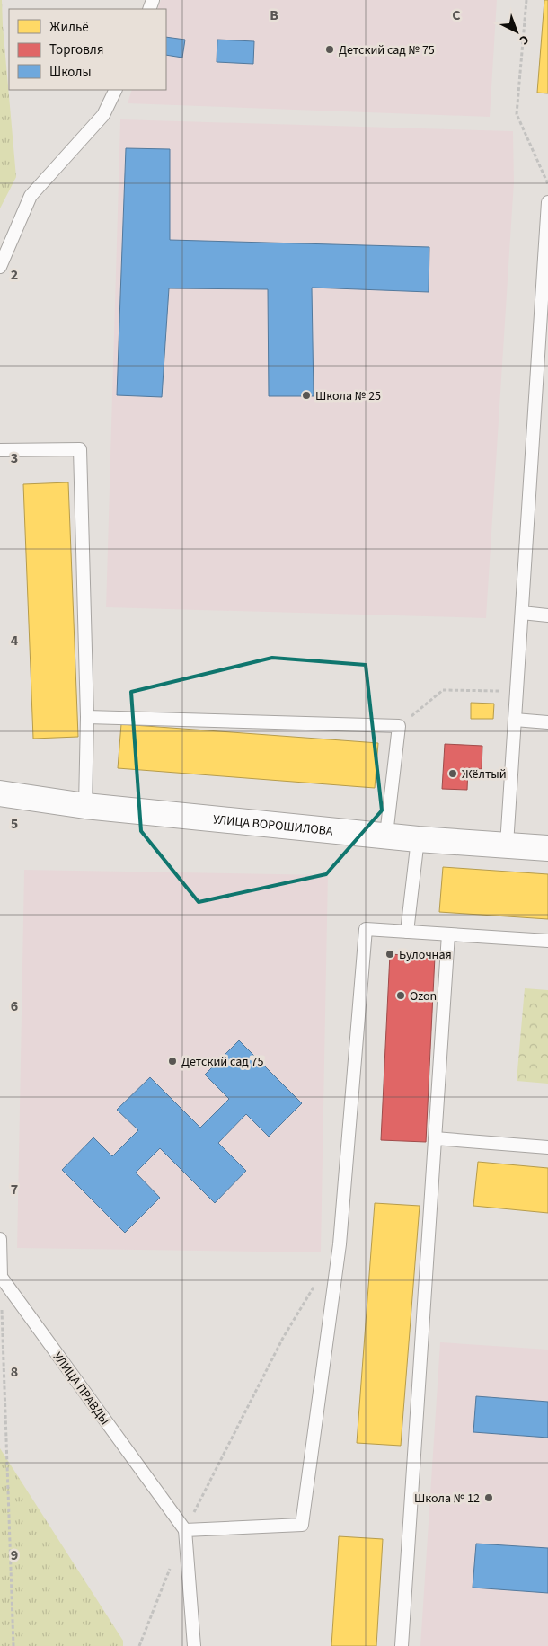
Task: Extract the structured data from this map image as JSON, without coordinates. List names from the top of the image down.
{
  "streets": {
    "street": ["УЛИЦА ВОРОШИЛОВА"],
    "lane": ["УЛИЦА ПРАВДЫ"]
  },
  "places": [
    "Детский сад № 75",
    "Школа № 25",
    "Жёлтый",
    "Булочная",
    "Ozon",
    "Детский сад 75",
    "Школа № 12"
  ],
  "legend": ["Жильё", "Торговля", "Школы"],
  "north": "bottom right",
  "grid": {
    "columns": ["B", "C"],
    "rows": [
      "2",
      "3",
      "4",
      "5",
      "6",
      "7",
      "8",
      "9"
    ]
  }
}
